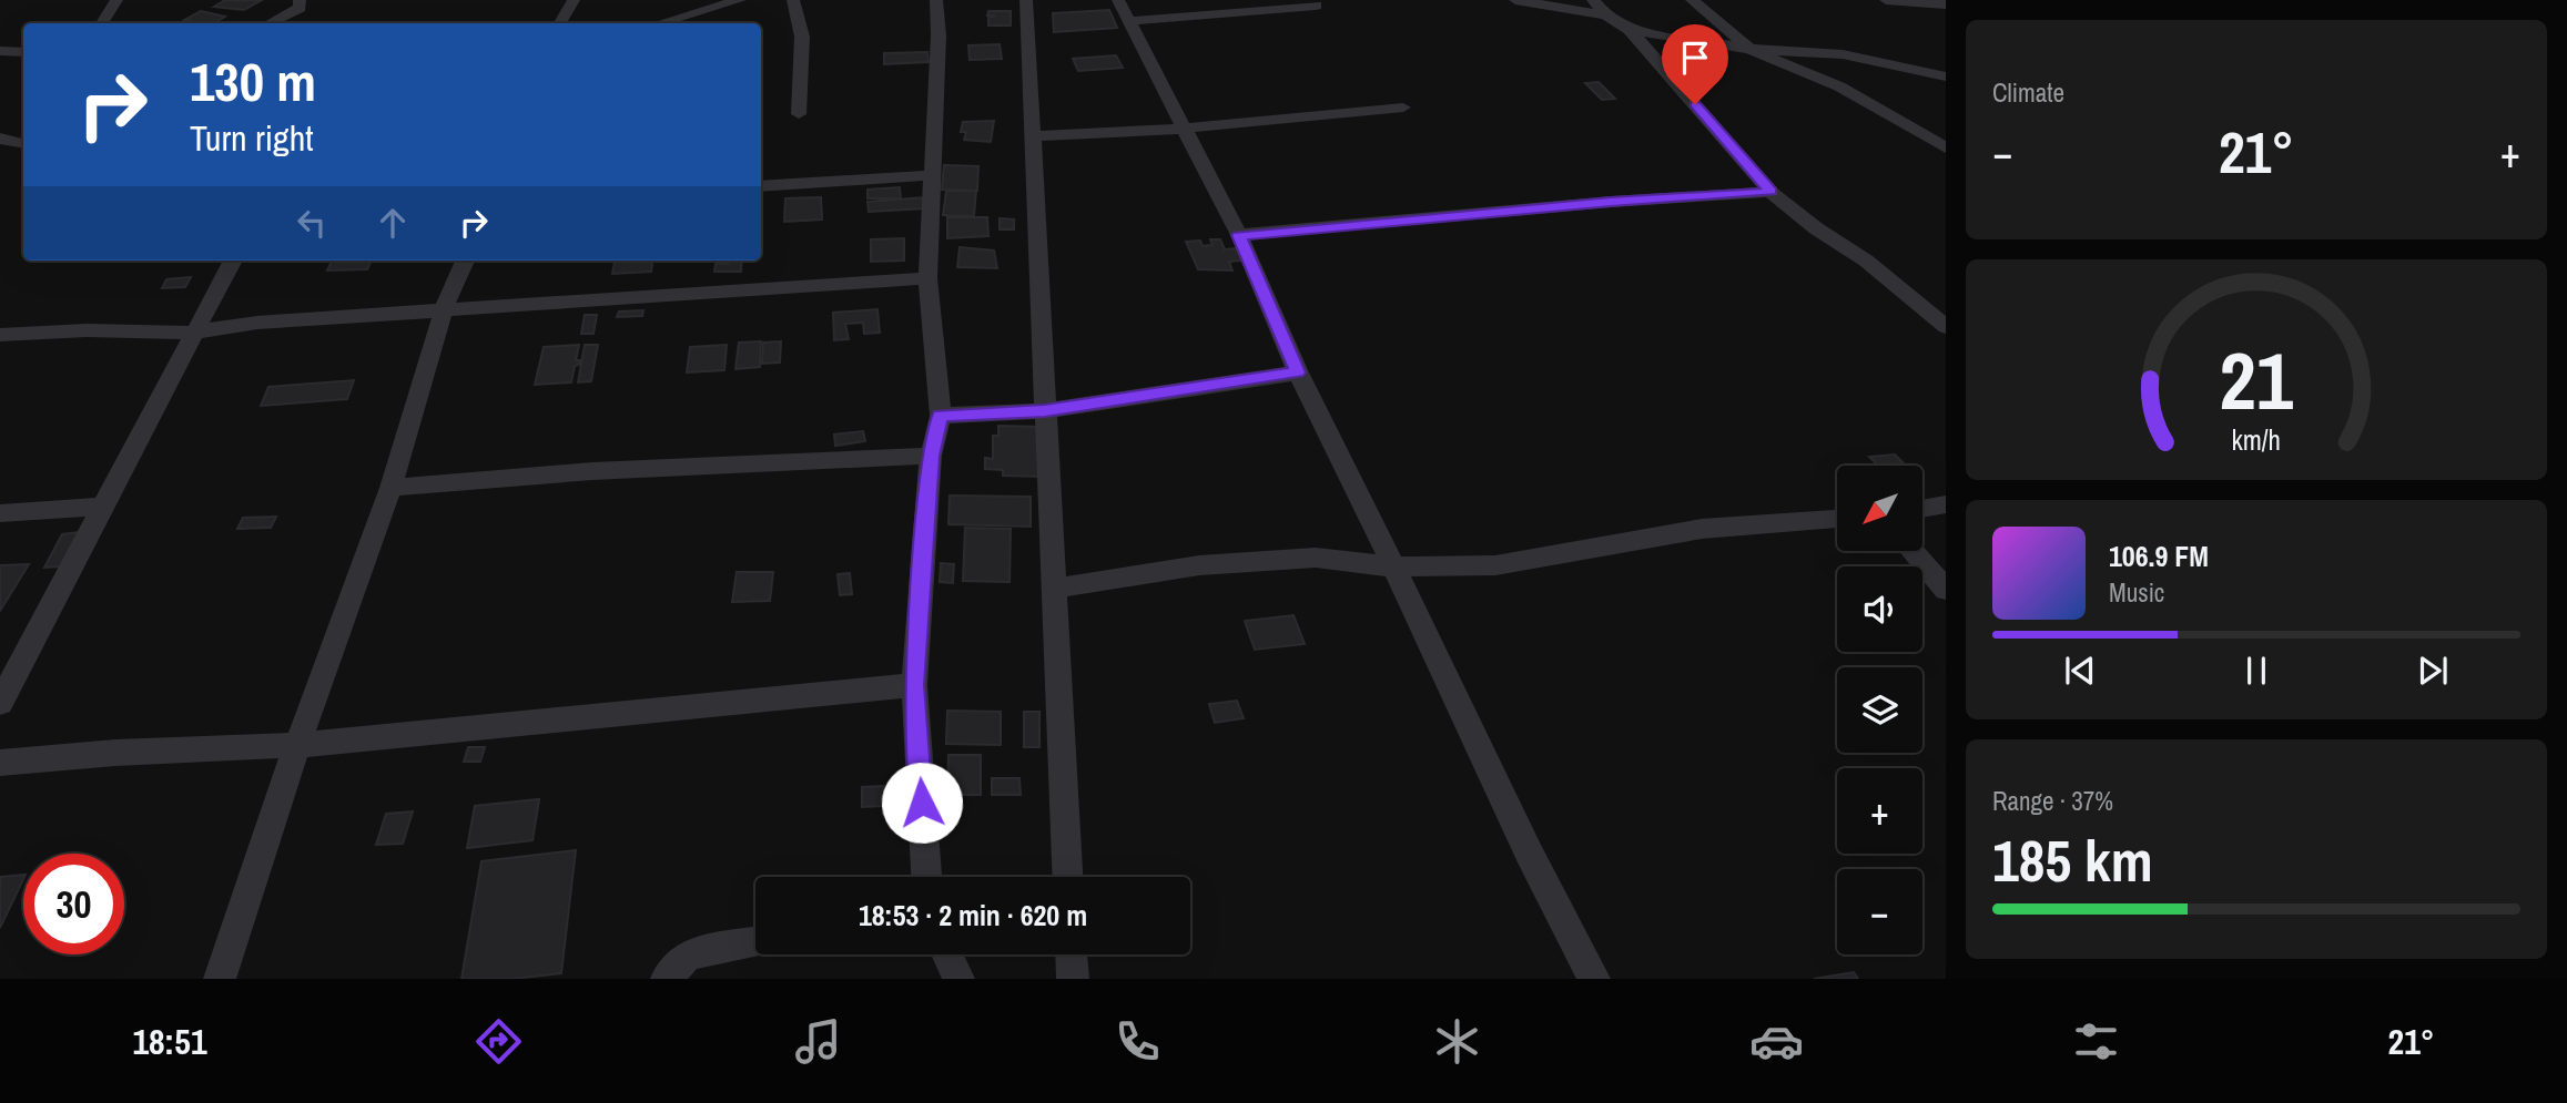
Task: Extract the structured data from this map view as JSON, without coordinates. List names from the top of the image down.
{
  "north": "bottom left",
  "page": {
    "tile": [
      "Climate",
      ["Range · 37%", "185 km"]
    ],
    "turn": ["130 m", "Turn right"],
    "heat": ["−", "21°", "+"],
    "map_buttons": ["+", "−"],
    "song": ["106.9 FM", "Music"],
    "limit": "30",
    "trip": "18:53 · 2 min · 620 m",
    "tabs": ["18:51", "21°"],
    "gauge": ["21", "km/h"]
  }
}
